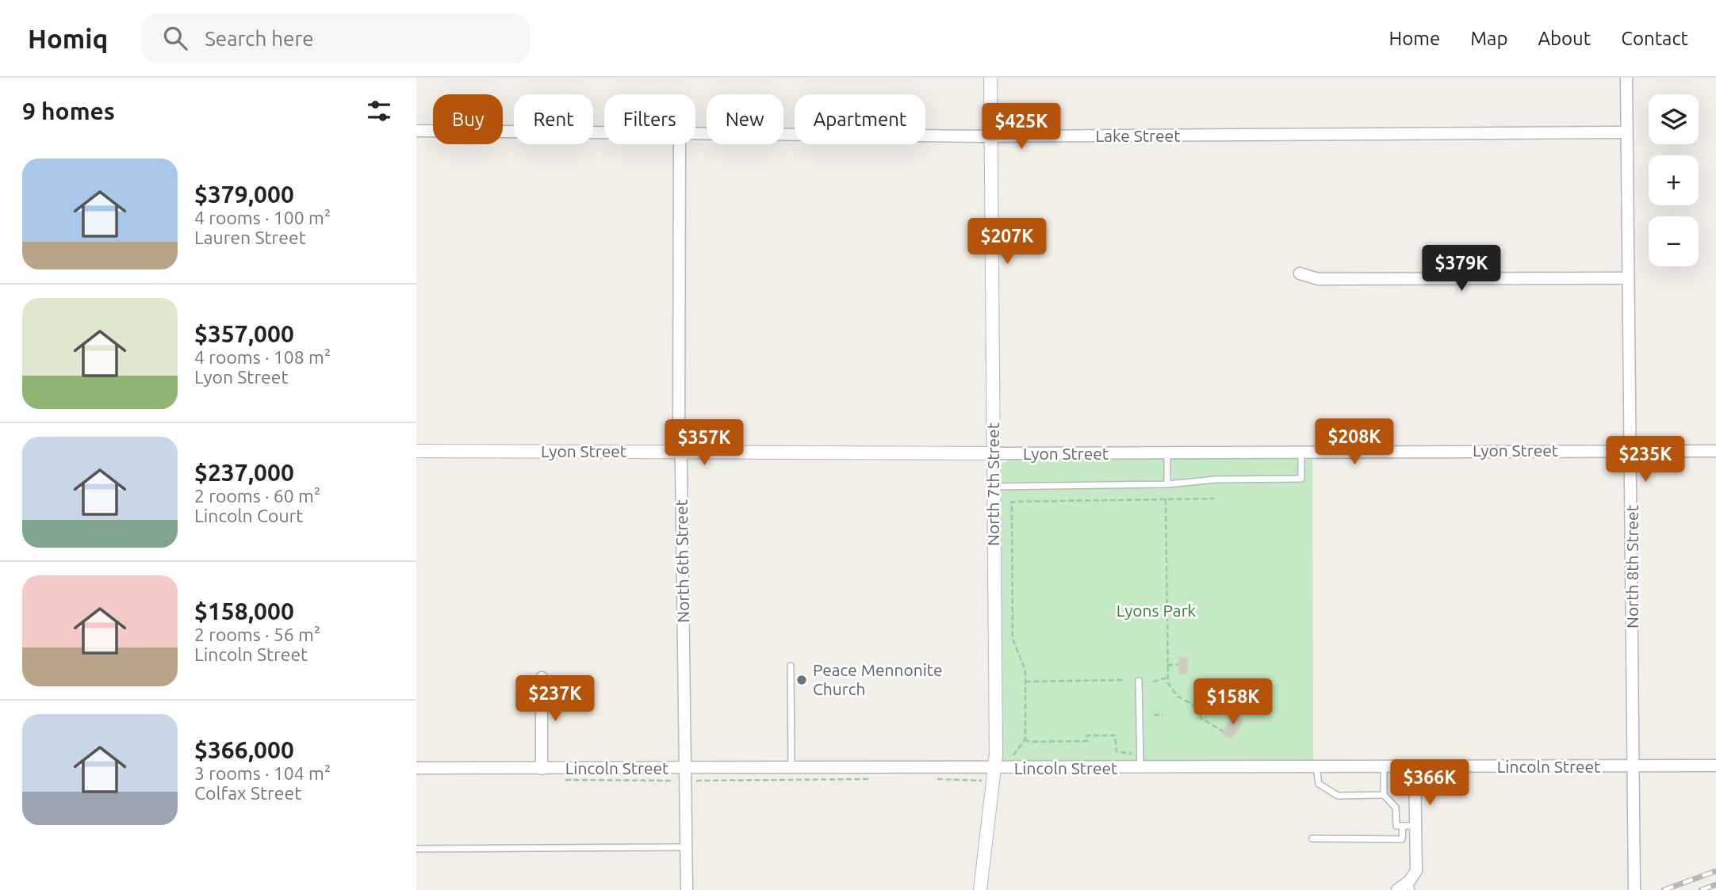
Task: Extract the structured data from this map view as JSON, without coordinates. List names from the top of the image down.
{
  "streets": {
    "street": [
      "Lake Street",
      "Lyon Street",
      "North 7th Street",
      "North 6th Street",
      "North 8th Street",
      "Lincoln Street"
    ]
  },
  "crossings": [
    ["Lake Street", "North 7th Street"],
    ["Lake Street", "North 8th Street"],
    ["Lyon Street", "North 7th Street"],
    ["Lyon Street", "North 6th Street"],
    ["Lyon Street", "North 8th Street"],
    ["North 7th Street", "Lincoln Street"],
    ["North 6th Street", "Lincoln Street"],
    ["North 8th Street", "Lincoln Street"]
  ],
  "parks": ["Lyons Park"],
  "places": ["Peace Mennonite Church"],
  "page": {
    "header": "Homiq",
    "search": "Search here",
    "nav": [
      "Home",
      "Map",
      "About",
      "Contact"
    ],
    "heading": "9 homes",
    "map_buttons": ["+", "−"],
    "chip": [
      "Buy",
      "Rent",
      "Filters",
      "New",
      "Apartment"
    ],
    "price": [
      "$425K",
      "$207K",
      "$379K",
      "$208K",
      "$357K",
      "$235K",
      "$237K",
      "$158K",
      "$366K"
    ],
    "list": [
      {
        "name": "$379,000",
        "note": "4 rooms · 100 m² · Lauren Street"
      },
      {
        "name": "$357,000",
        "note": "4 rooms · 108 m² · Lyon Street"
      },
      {
        "name": "$237,000",
        "note": "2 rooms · 60 m² · Lincoln Court"
      },
      {
        "name": "$158,000",
        "note": "2 rooms · 56 m² · Lincoln Street"
      },
      {
        "name": "$366,000",
        "note": "3 rooms · 104 m² · Colfax Street"
      }
    ]
  }
}
